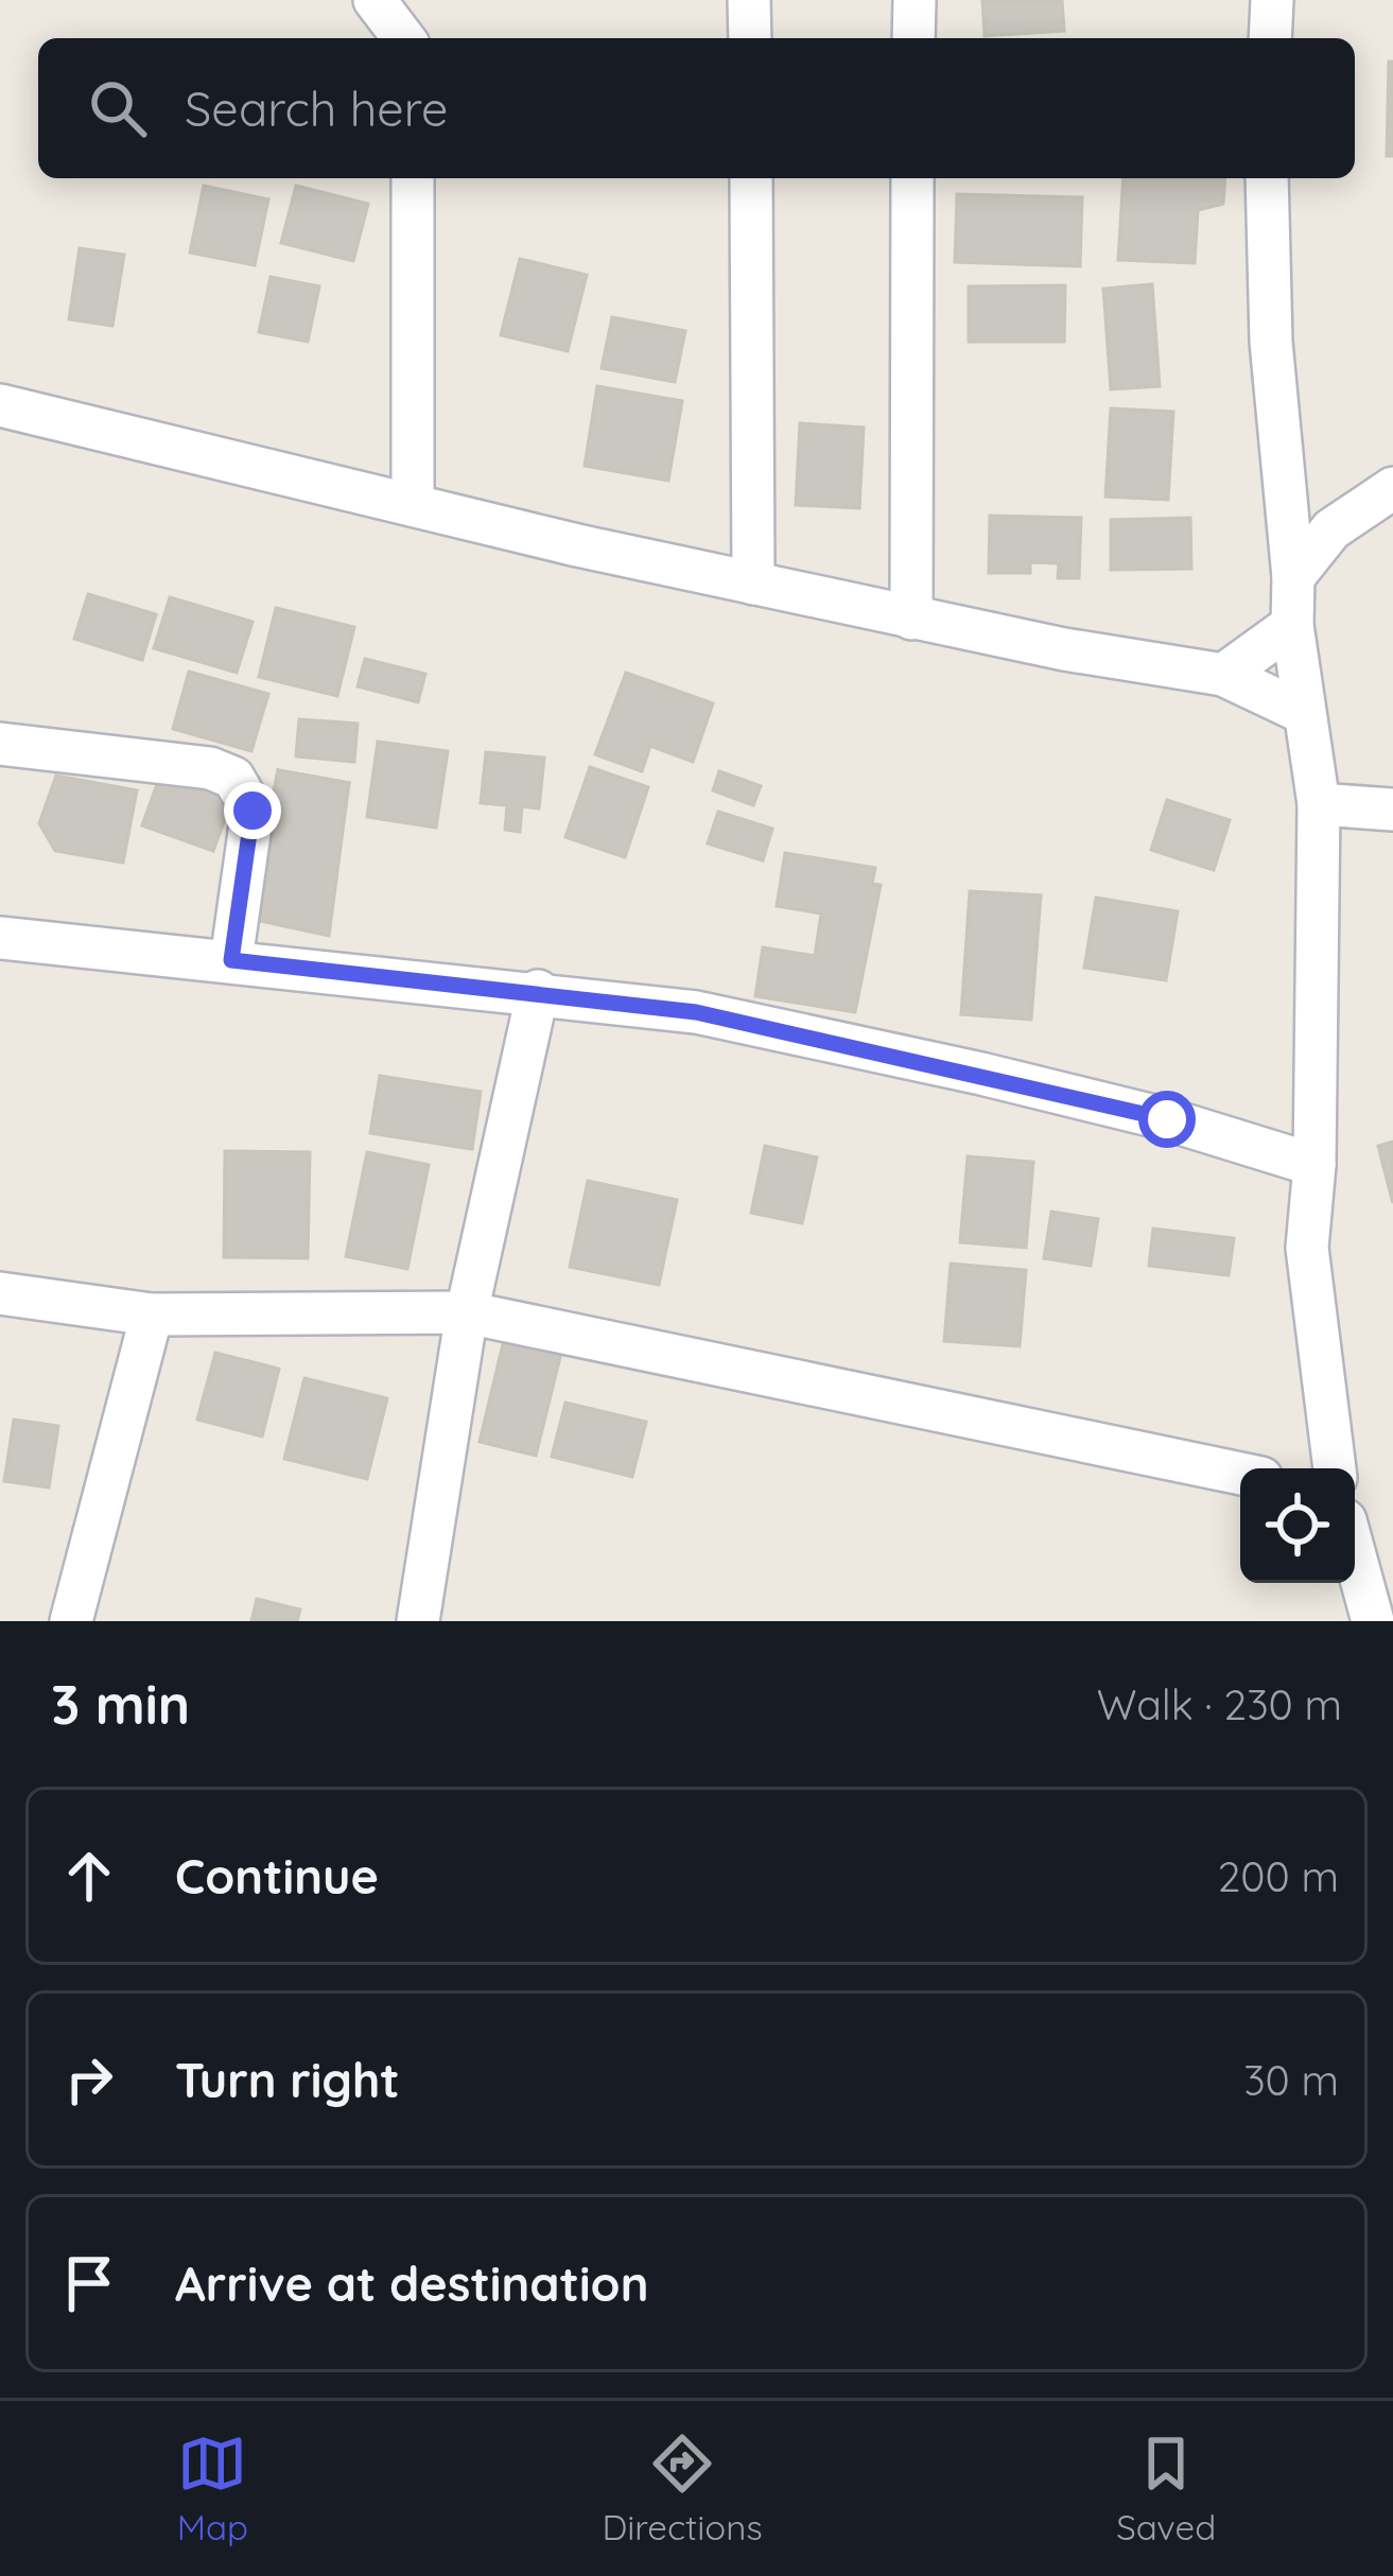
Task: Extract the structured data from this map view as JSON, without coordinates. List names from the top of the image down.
{
  "page": {
    "search": "Search here",
    "heading": ["3 min", "Walk · 230 m"],
    "list": [
      ["Continue", "200 m"],
      ["Turn right", "30 m"],
      "Arrive at destination"
    ],
    "nav": ["Map", "Directions", "Saved"]
  }
}
